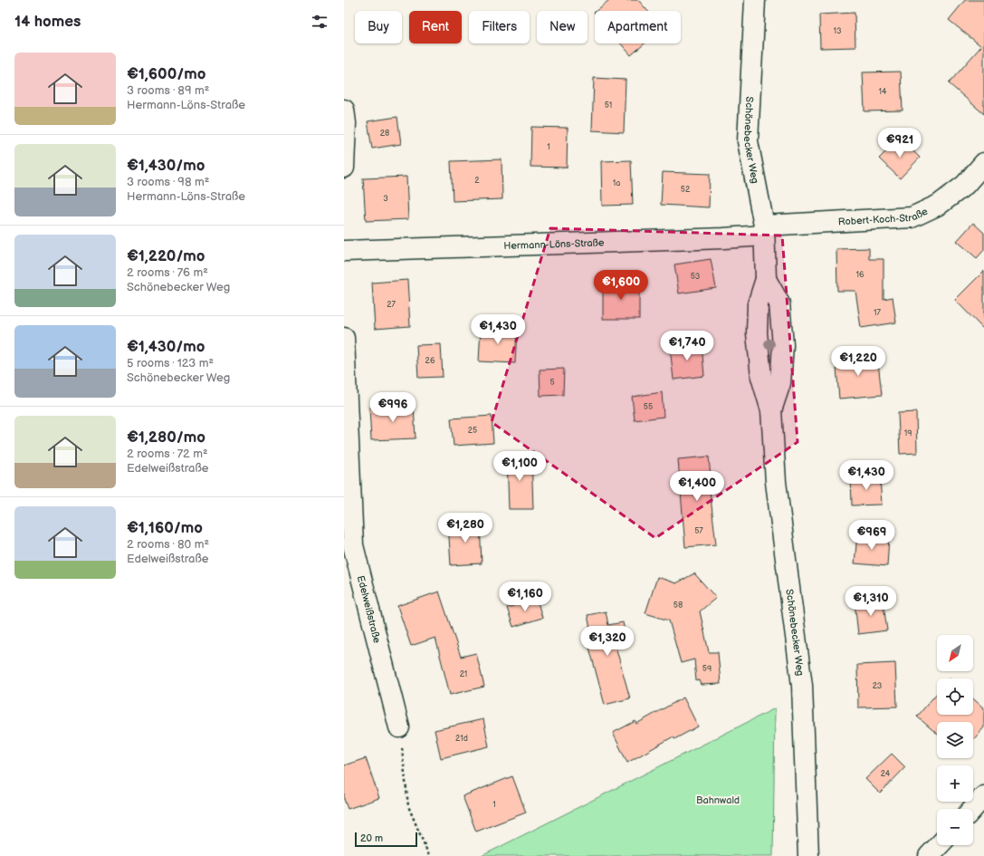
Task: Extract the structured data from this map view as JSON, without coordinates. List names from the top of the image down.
{
  "streets": {
    "street": [
      "Schönebecker Weg",
      "Robert-Koch-Straße",
      "Hermann-Löns-Straße",
      "Edelweißstraße"
    ]
  },
  "crossings": [
    ["Schönebecker Weg", "Robert-Koch-Straße"],
    ["Schönebecker Weg", "Hermann-Löns-Straße"],
    ["Robert-Koch-Straße", "Hermann-Löns-Straße"]
  ],
  "parks": ["Bahnwald"],
  "house_numbers": [
    "13",
    "14",
    "51",
    "28",
    "1",
    "2",
    "1a",
    "52",
    "3",
    "16",
    "53",
    "27",
    "17",
    "26",
    "5",
    "55",
    "25",
    "19",
    "57",
    "58",
    "59",
    "21",
    "23",
    "21d",
    "24",
    "1"
  ],
  "scale_bar": "20 m",
  "north": "bottom left",
  "page": {
    "heading": "14 homes",
    "chip": [
      "Buy",
      "Rent",
      "Filters",
      "New",
      "Apartment"
    ],
    "list": [
      {
        "name": "€1,600/mo",
        "note": "3 rooms · 89 m² · Hermann-Löns-Straße"
      },
      {
        "name": "€1,430/mo",
        "note": "3 rooms · 98 m² · Hermann-Löns-Straße"
      },
      {
        "name": "€1,220/mo",
        "note": "2 rooms · 76 m² · Schönebecker Weg"
      },
      {
        "name": "€1,430/mo",
        "note": "5 rooms · 123 m² · Schönebecker Weg"
      },
      {
        "name": "€1,280/mo",
        "note": "2 rooms · 72 m² · Edelweißstraße"
      },
      {
        "name": "€1,160/mo",
        "note": "2 rooms · 80 m² · Edelweißstraße"
      }
    ],
    "price": [
      "€921",
      "€1,600",
      "€1,430",
      "€1,740",
      "€1,220",
      "€996",
      "€1,100",
      "€1,430",
      "€1,400",
      "€1,280",
      "€969",
      "€1,160",
      "€1,310",
      "€1,320"
    ],
    "map_buttons": ["+", "−"],
    "scale": "20 m"
  }
}
